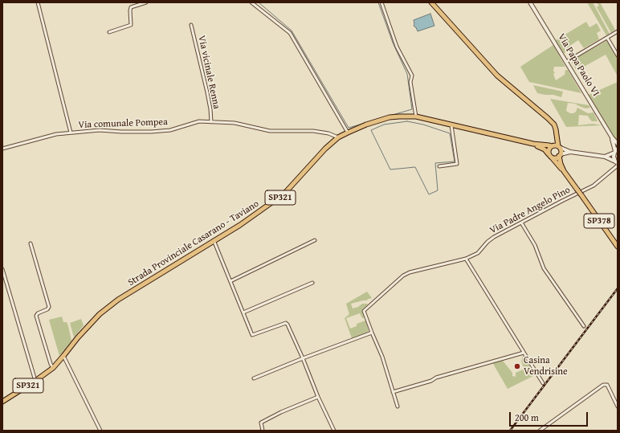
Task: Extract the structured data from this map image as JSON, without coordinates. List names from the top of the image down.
{
  "streets": {
    "main road": ["SP321", "SP378", "Strada Provinciale Casarano - Taviano"],
    "street": [
      "Via Papa Paolo VI",
      "Via vicinale Renna",
      "Via comunale Pompea",
      "Via Padre Angelo Pino"
    ]
  },
  "crossings": [
    ["Via vicinale Renna", "Via comunale Pompea"],
    ["Via comunale Pompea", "Strada Provinciale Casarano - Taviano"],
    ["SP378", "Strada Provinciale Casarano - Taviano"]
  ],
  "places": ["Casina Vendrisine"],
  "scale_bar": "200 m"
}
